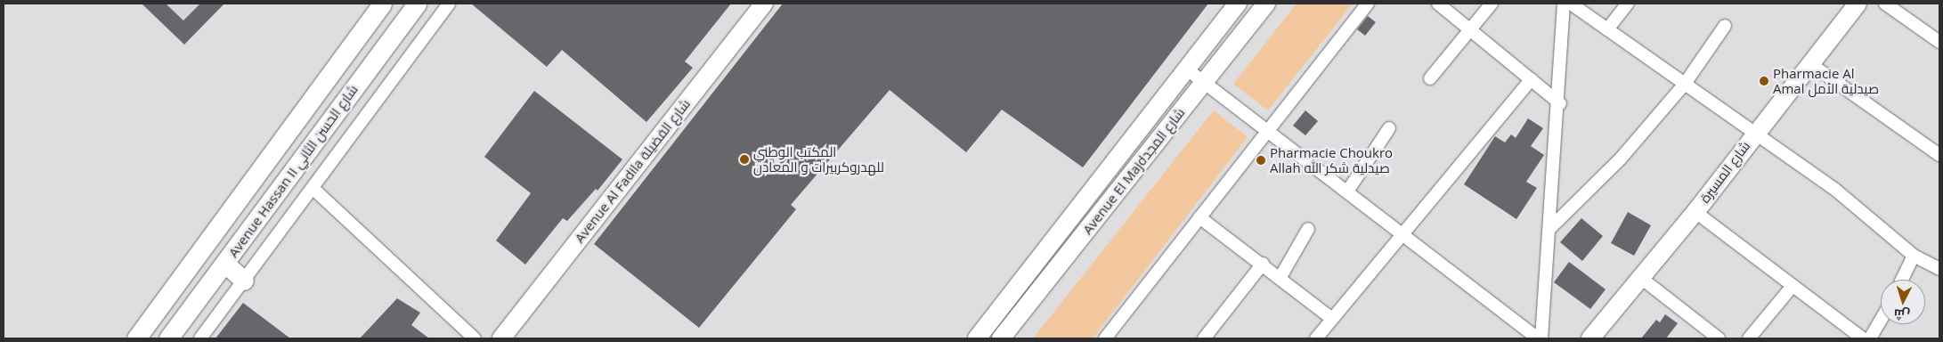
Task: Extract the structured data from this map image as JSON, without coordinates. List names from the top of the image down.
{
  "streets": {
    "main road": ["Avenue Hassan II شارع الحسن الثاني"],
    "street": ["Avenue Al Fadila شارع الفضيلة", "Avenue El Majdشارع المجد", "شارع المسيرة"]
  },
  "places": ["Pharmacie Al Amal صيدلية الأمل", "المكتب الوطني للهدروكربيرات و المعادن", "Pharmacie Choukro Allah صيدلية شكر الله"],
  "north": "bottom"
}
